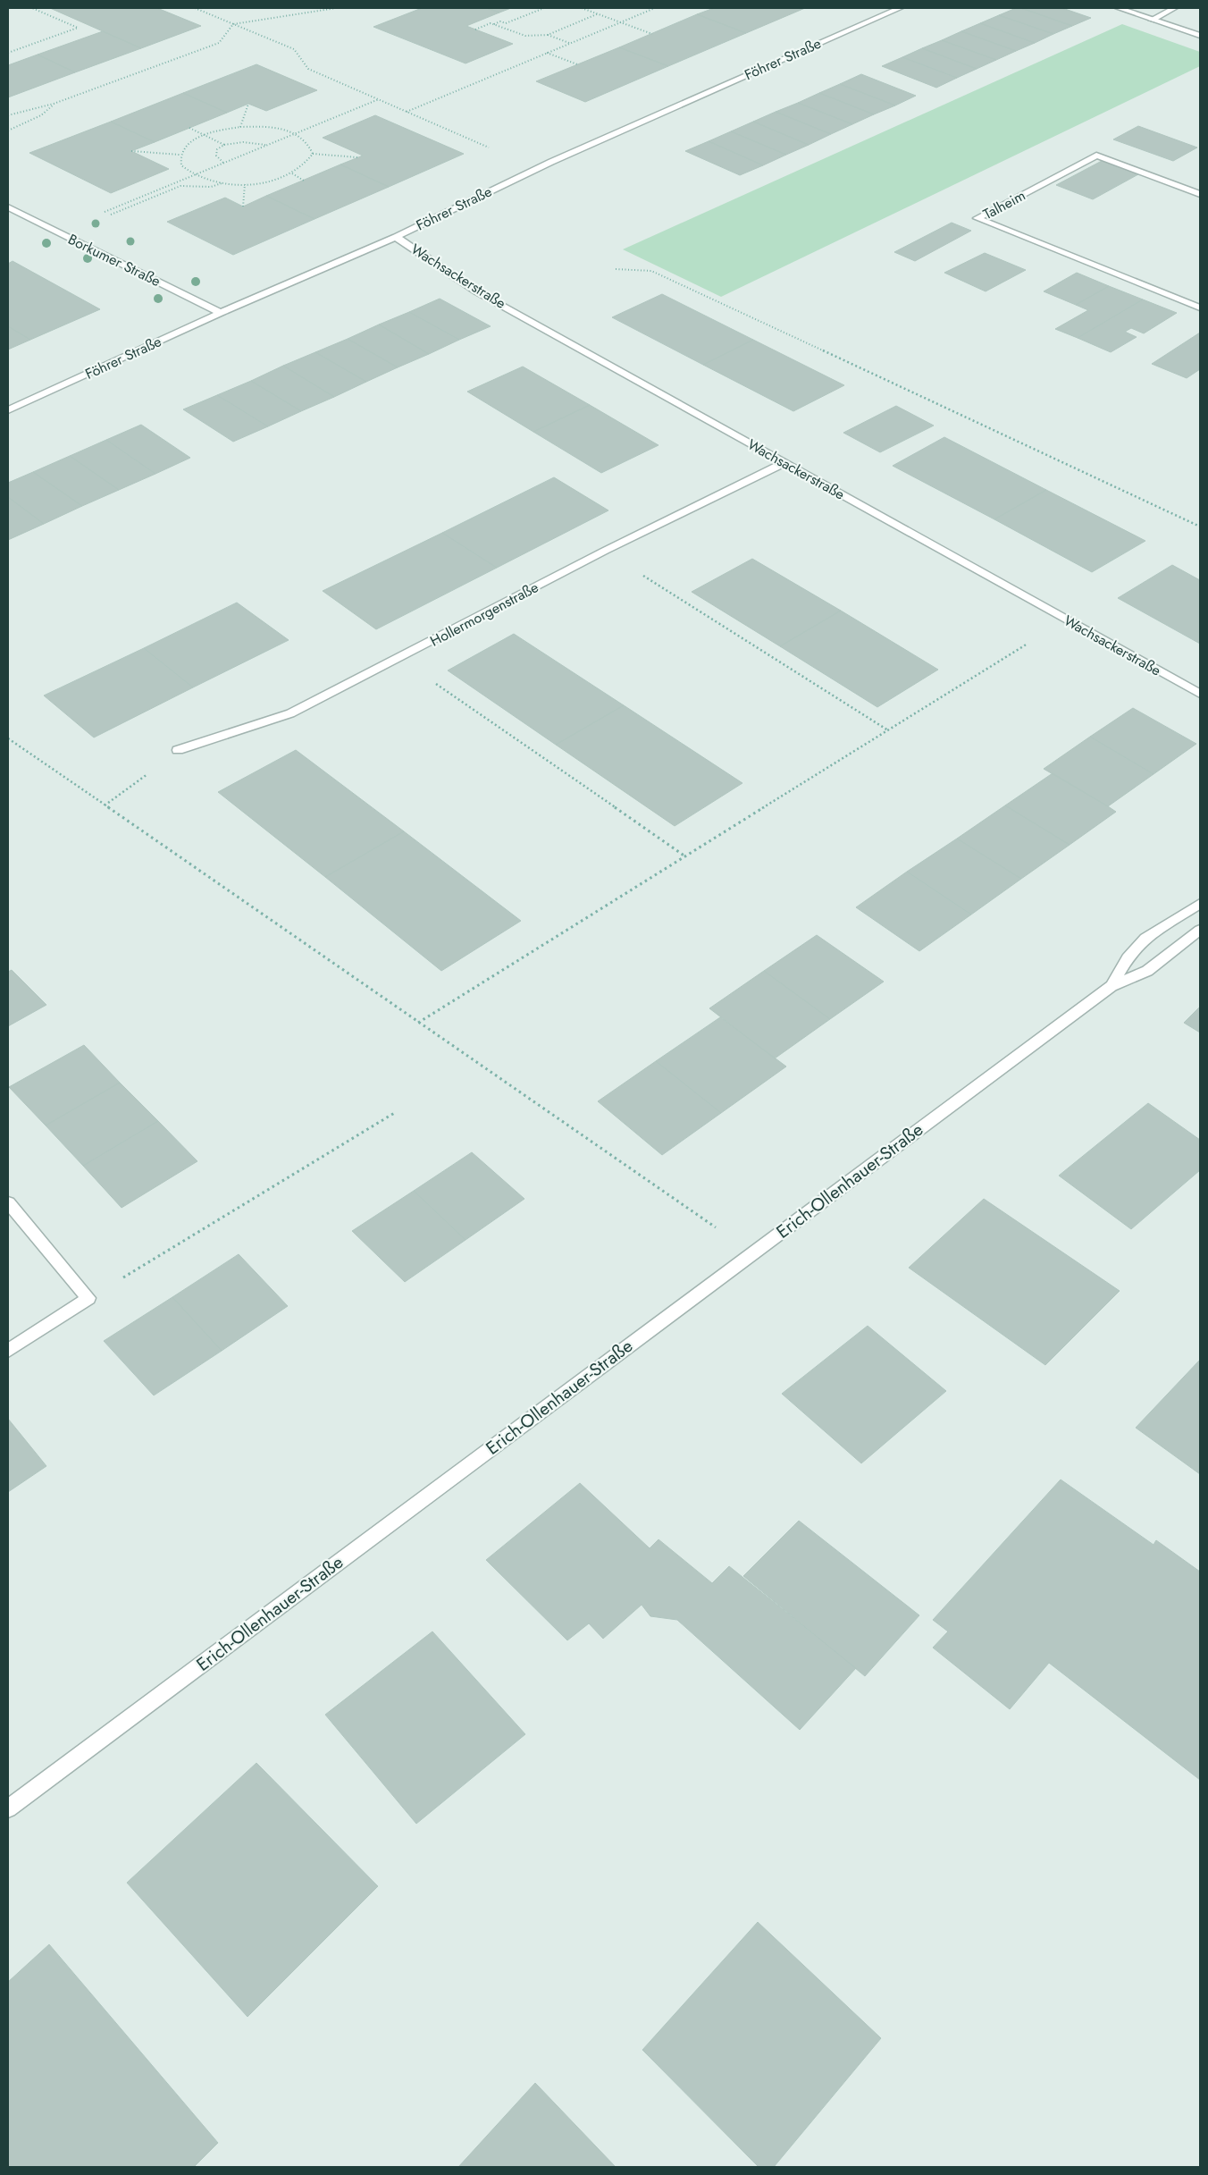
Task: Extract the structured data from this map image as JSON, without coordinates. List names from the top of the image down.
{
  "streets": {
    "street": [
      "Föhrer Straße",
      "Talheim",
      "Borkumer Straße",
      "Wachsackerstraße",
      "Hollermorgenstraße",
      "Erich-Ollenhauer-Straße"
    ]
  },
  "crossings": [
    ["Föhrer Straße", "Borkumer Straße"],
    ["Föhrer Straße", "Wachsackerstraße"],
    ["Wachsackerstraße", "Hollermorgenstraße"]
  ]
}
